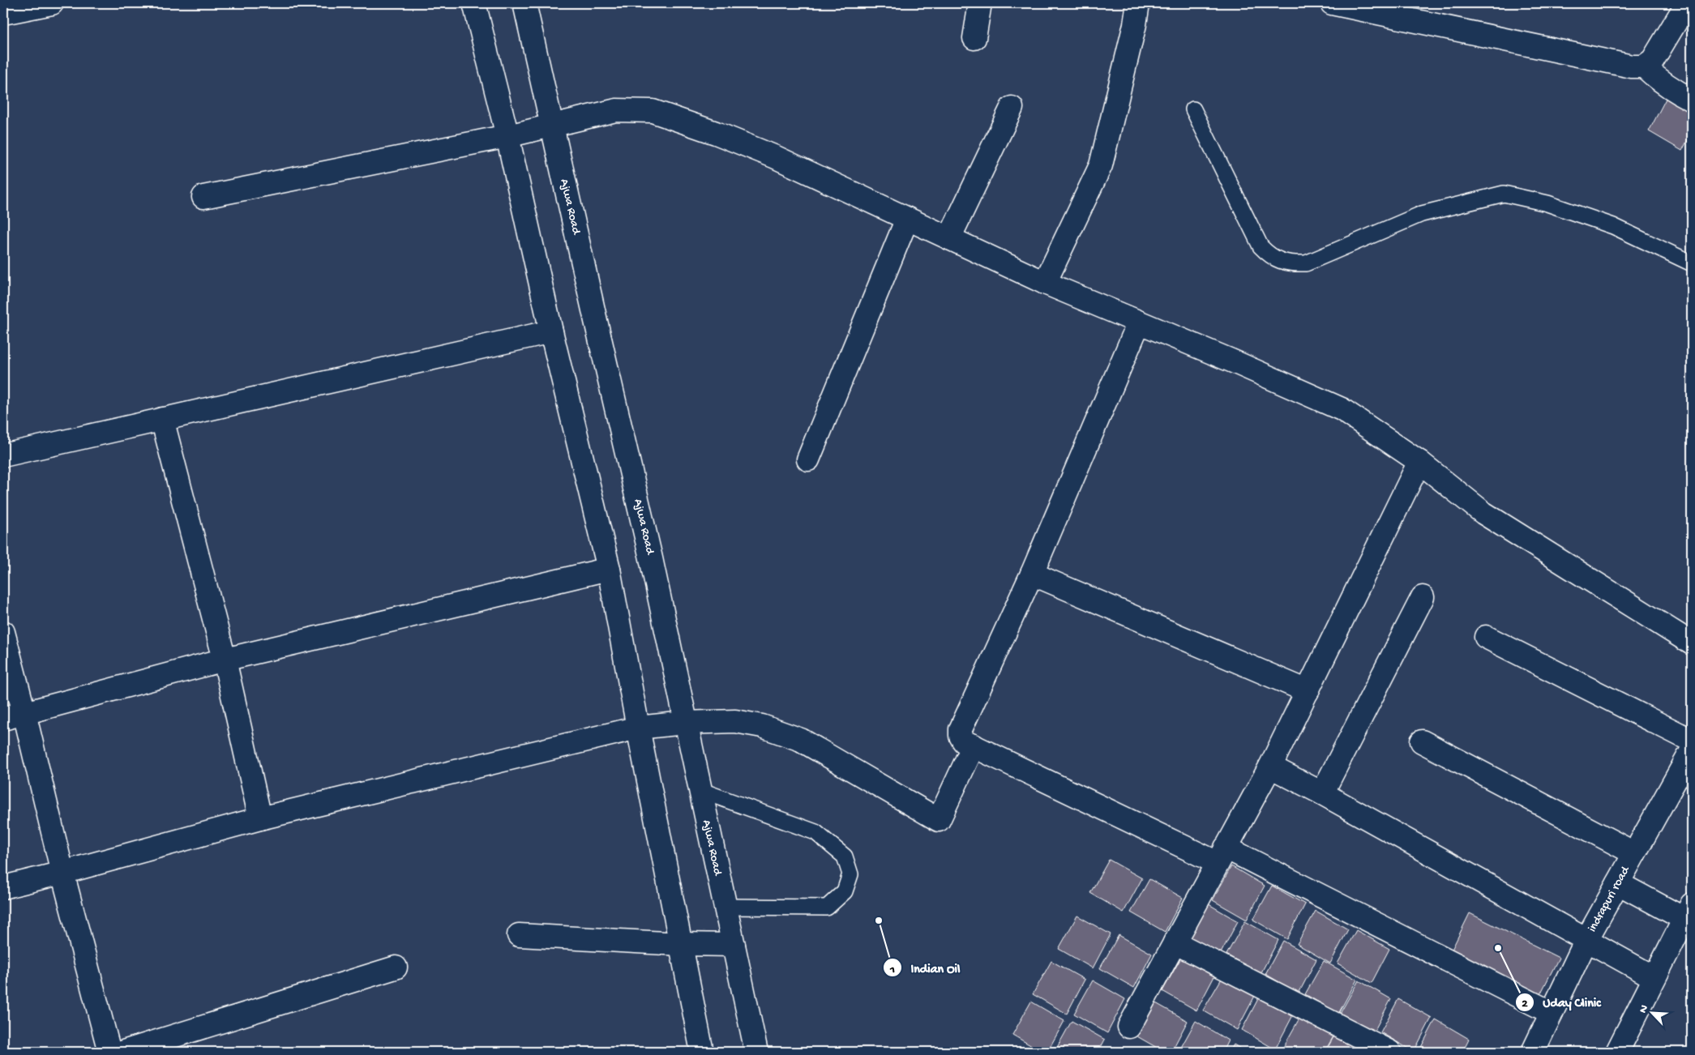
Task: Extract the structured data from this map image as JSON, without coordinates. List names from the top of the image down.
{
  "streets": {
    "street": ["Ajwa Road", "indrapuri road"]
  },
  "places": ["Indian Oil", "Uday Clinic"],
  "north": "top left"
}
